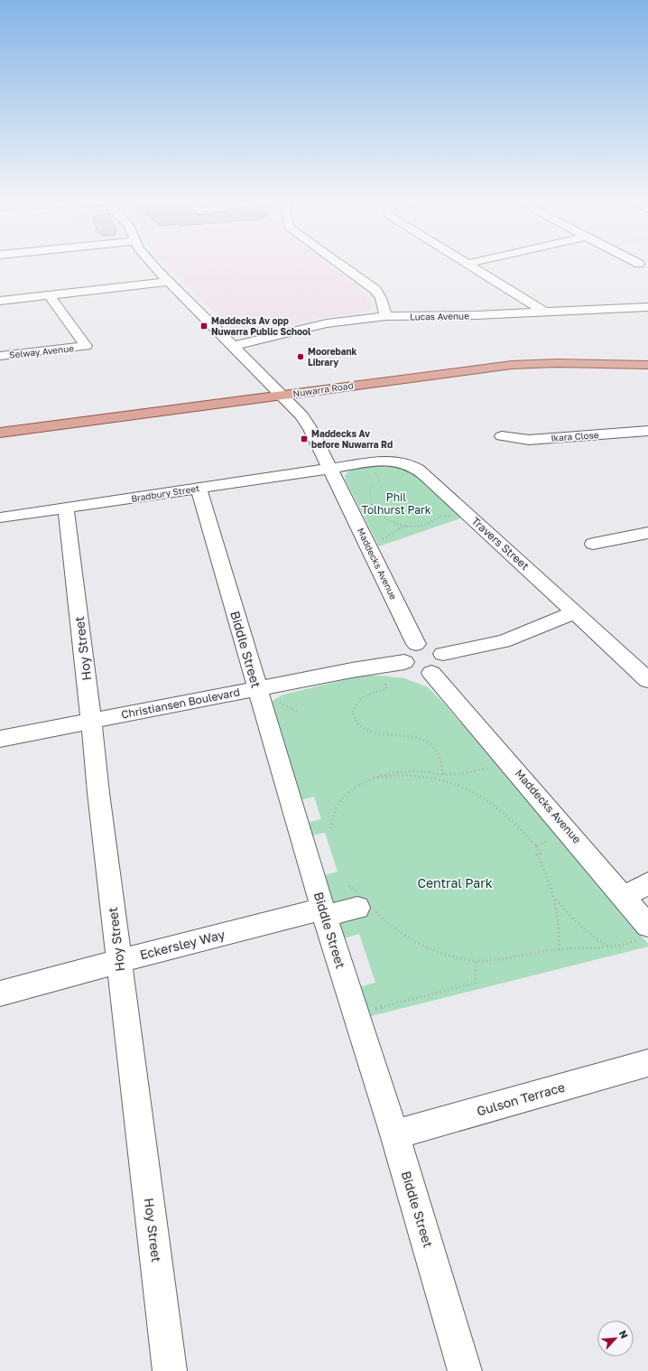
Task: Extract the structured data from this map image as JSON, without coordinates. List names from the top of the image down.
{
  "streets": {
    "main road": ["Nuwarra Road"],
    "street": [
      "Lucas Avenue",
      "Selway Avenue",
      "Ikara Close",
      "Bradbury Street",
      "Travers Street",
      "Maddecks Avenue",
      "Hoy Street",
      "Biddle Street",
      "Christiansen Boulevard",
      "Eckersley Way",
      "Gulson Terrace"
    ]
  },
  "crossings": [
    ["Lucas Avenue", "Maddecks Avenue"],
    ["Nuwarra Road", "Maddecks Avenue"],
    ["Bradbury Street", "Travers Street"],
    ["Bradbury Street", "Maddecks Avenue"],
    ["Bradbury Street", "Hoy Street"],
    ["Bradbury Street", "Biddle Street"],
    ["Travers Street", "Maddecks Avenue"],
    ["Maddecks Avenue", "Christiansen Boulevard"],
    ["Hoy Street", "Christiansen Boulevard"],
    ["Hoy Street", "Eckersley Way"],
    ["Biddle Street", "Christiansen Boulevard"],
    ["Biddle Street", "Eckersley Way"],
    ["Biddle Street", "Gulson Terrace"]
  ],
  "parks": ["Phil Tolhurst Park", "Central Park"],
  "places": {
    "transit": ["Maddecks Av opp Nuwarra Public School", "Maddecks Av before Nuwarra Rd"],
    "other": ["Moorebank Library"]
  },
  "north": "top right"
}
